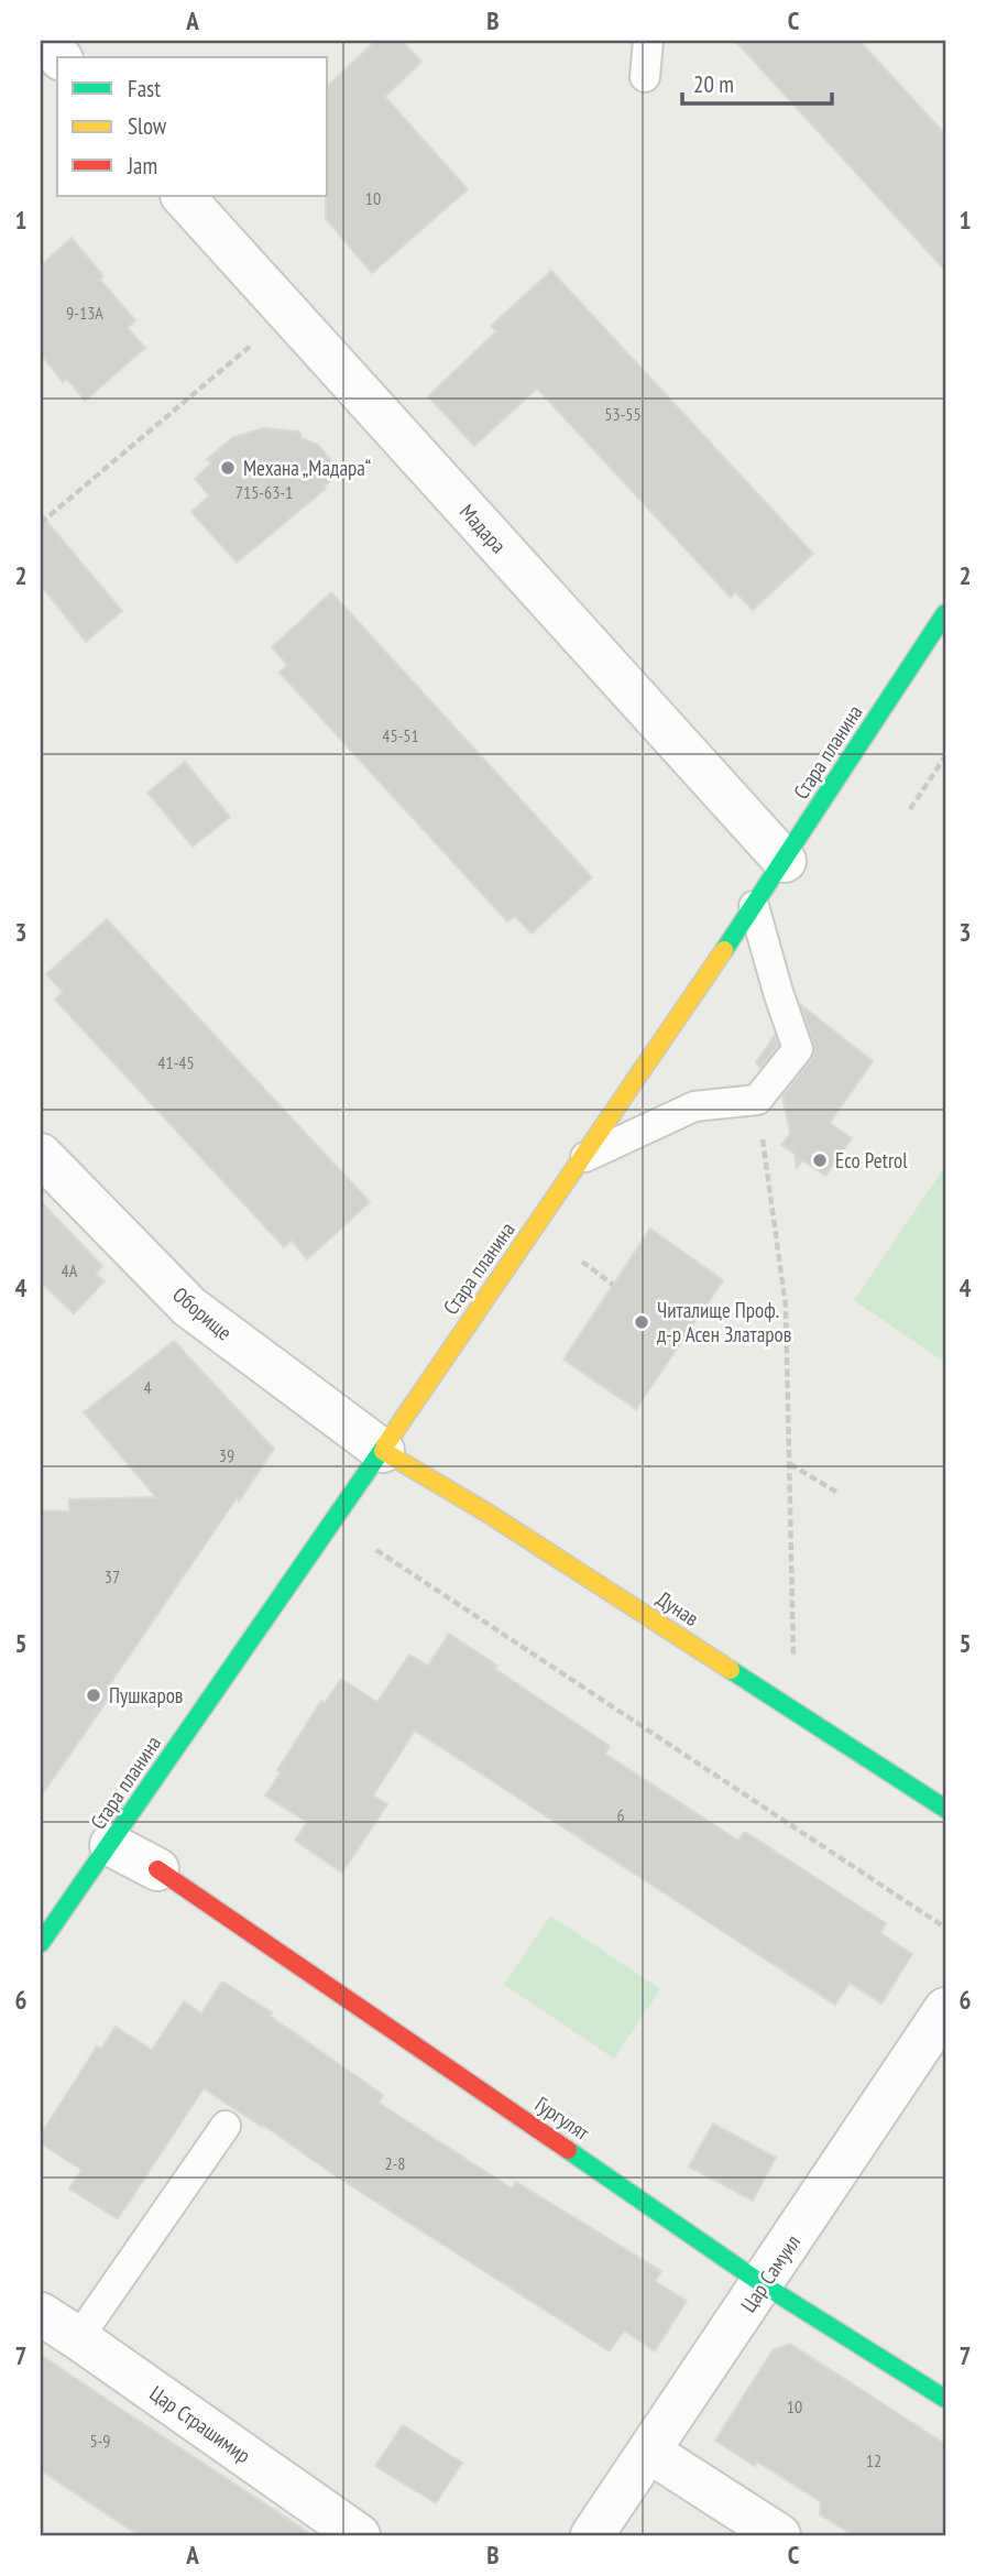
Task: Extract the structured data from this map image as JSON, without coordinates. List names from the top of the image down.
{
  "streets": {
    "main road": ["Стара планина", "Дунав", "Гургулят"],
    "street": [
      "Мадара",
      "Оборище",
      "Цар Самуил",
      "Цар Страшимир"
    ]
  },
  "crossings": [
    ["Мадара", "Стара планина"],
    ["Стара планина", "Оборище"],
    ["Стара планина", "Дунав"],
    ["Оборище", "Дунав"],
    ["Гургулят", "Цар Самуил"]
  ],
  "places": [
    "Механа „Мадара“",
    "Eco Petrol",
    "Читалище Проф. д-р Асен Златаров",
    "Пушкаров"
  ],
  "house_numbers": [
    "10",
    "9-13А",
    "53-55",
    "715-63-1",
    "45-51",
    "41-45",
    "4А",
    "4",
    "39",
    "37",
    "6",
    "2-8",
    "10",
    "5-9",
    "12"
  ],
  "legend": ["Fast", "Slow", "Jam"],
  "scale_bar": "20 m",
  "grid": {
    "columns": ["A", "B", "C"],
    "rows": [
      "1",
      "2",
      "3",
      "4",
      "5",
      "6",
      "7"
    ]
  }
}
